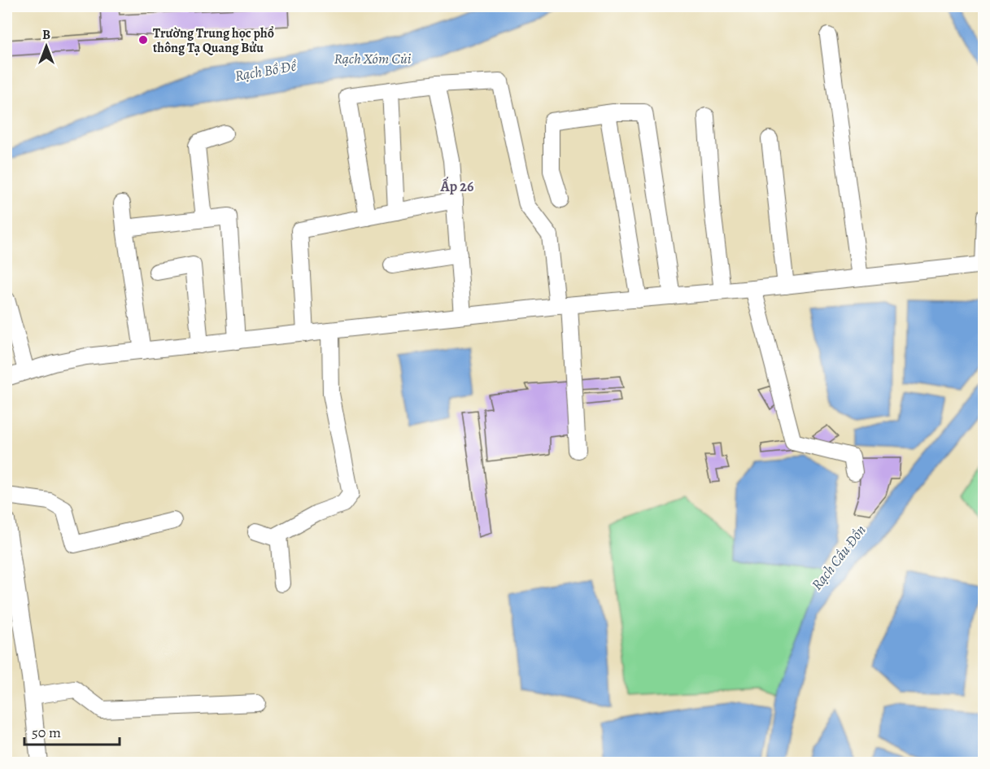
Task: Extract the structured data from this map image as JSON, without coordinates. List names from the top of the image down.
{
  "districts": ["Ấp 26"],
  "water": ["Rạch Xóm Củi", "Rạch Bồ Đề", "Rạch Cầu Đồn"],
  "places": ["Trường Trung học phổ thông Tạ Quang Bửu"],
  "scale_bar": "50 m",
  "north": "top"
}
